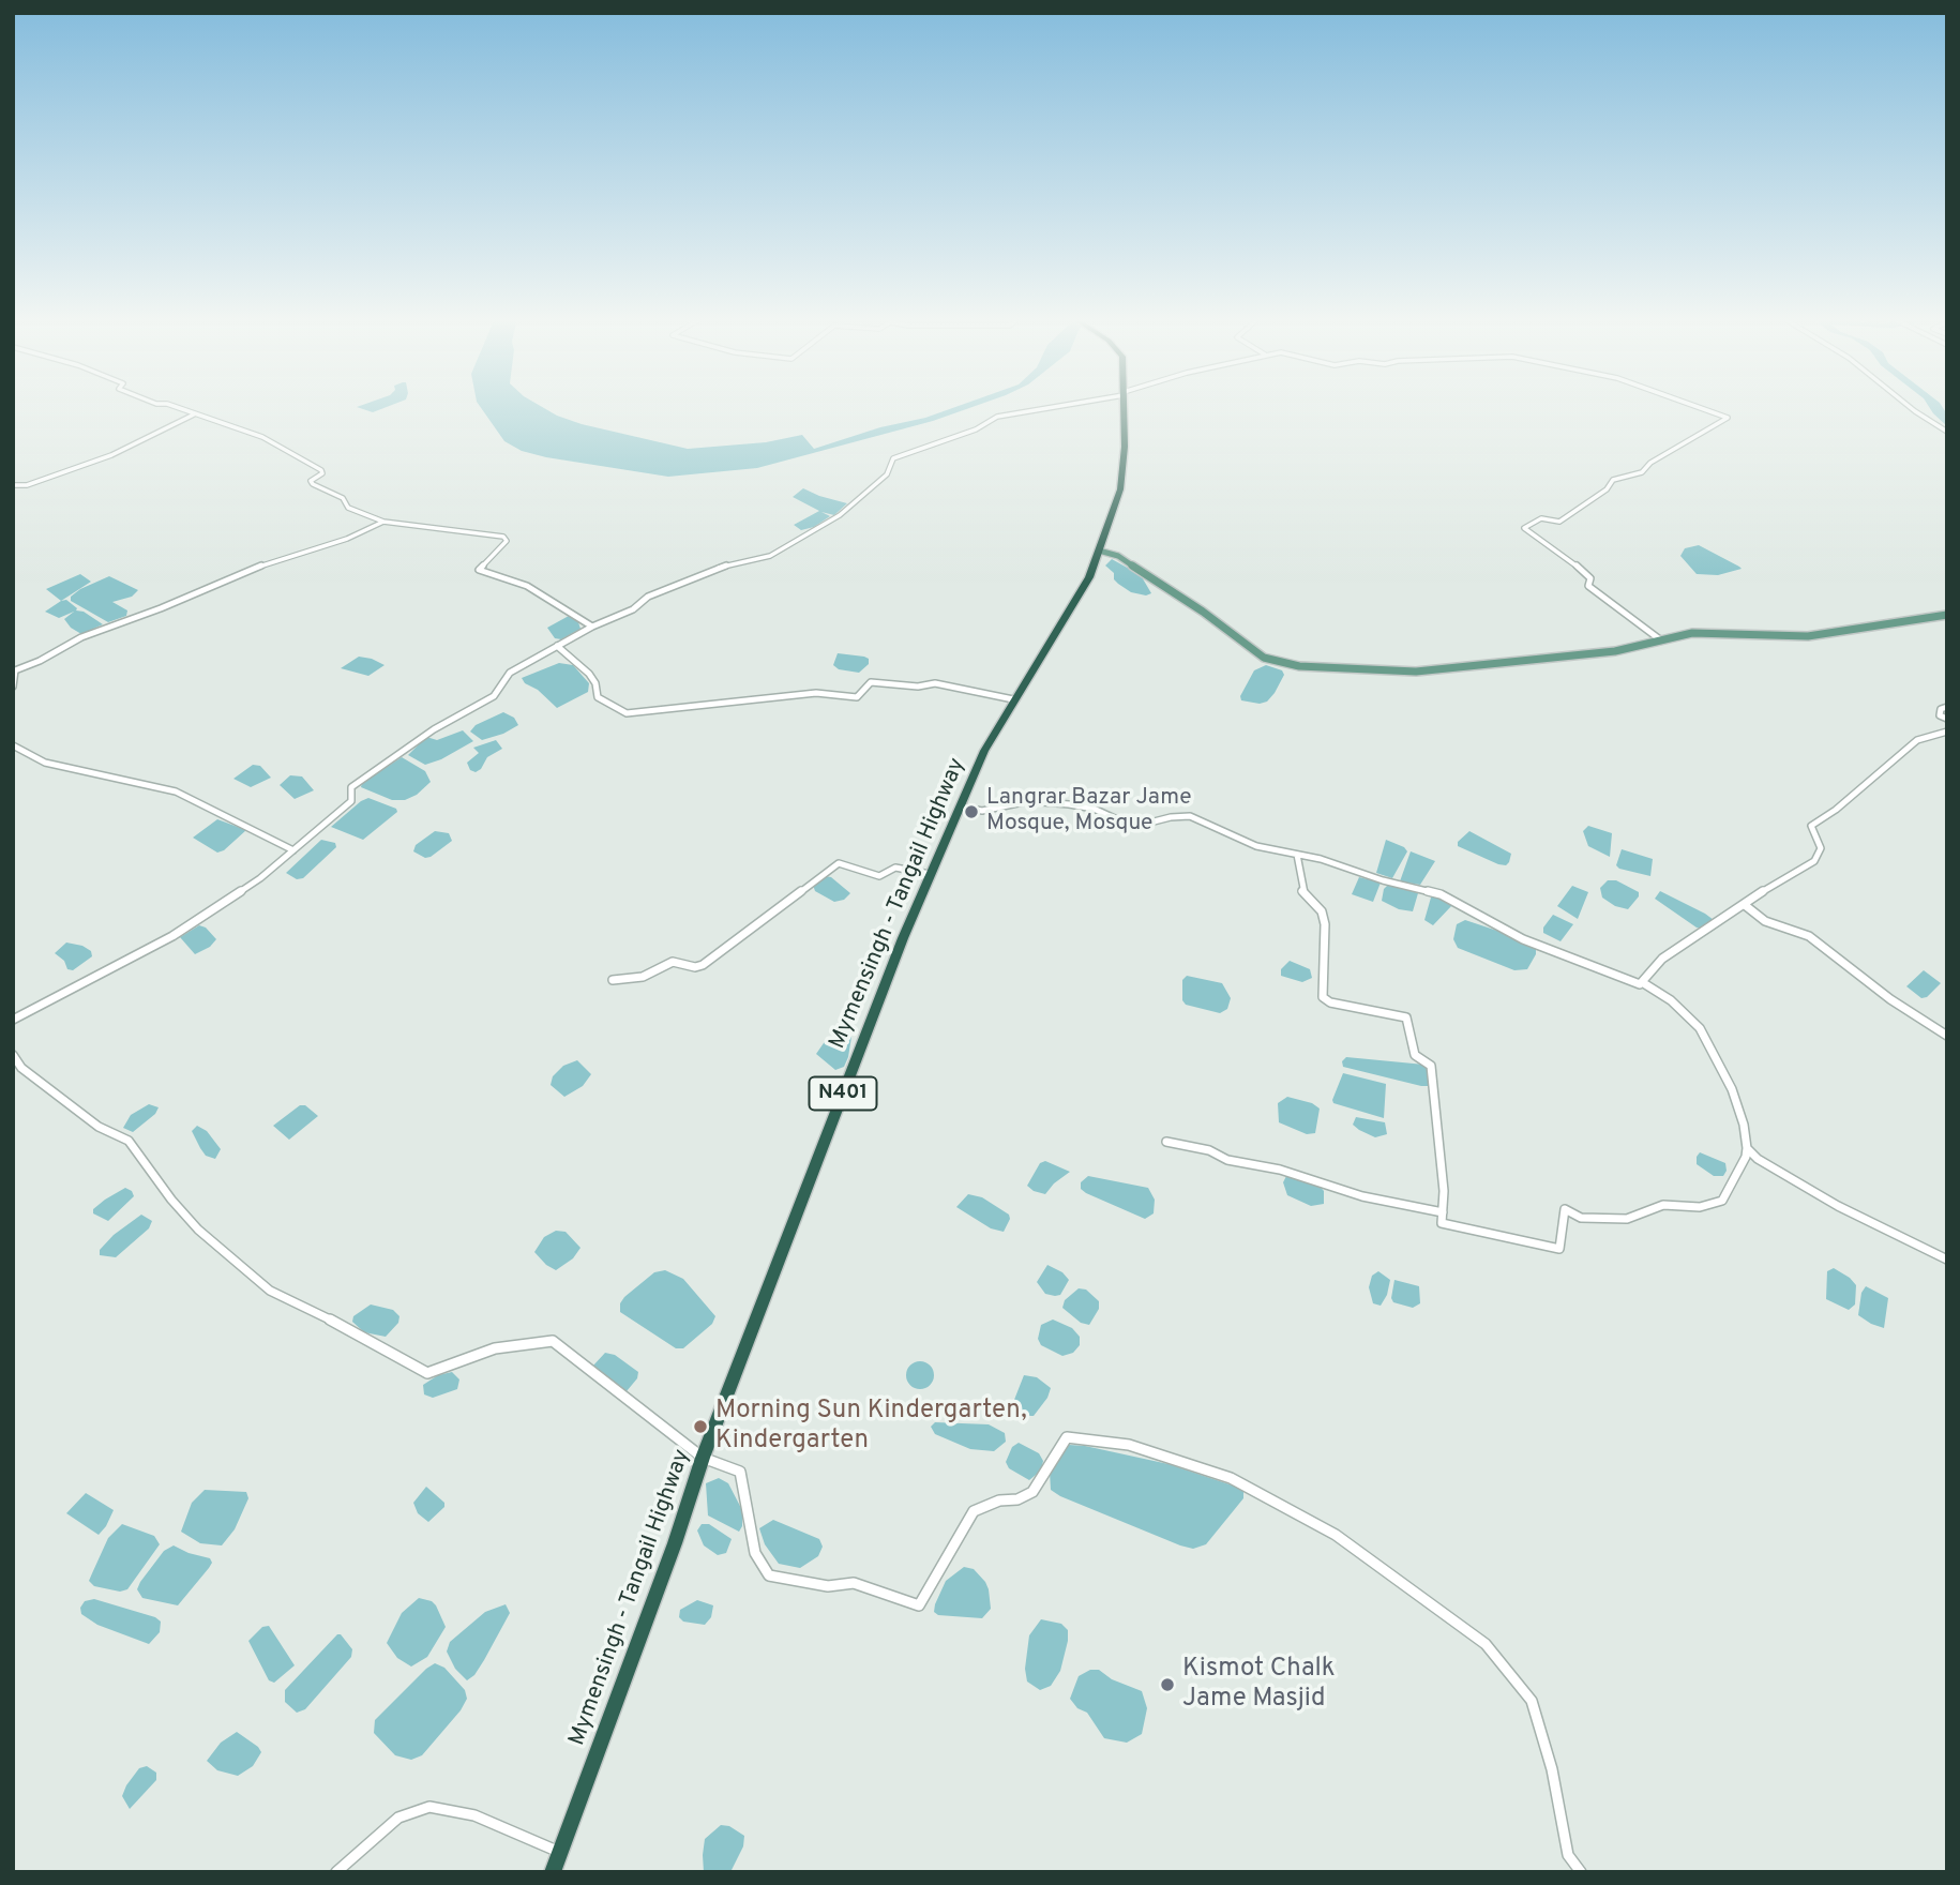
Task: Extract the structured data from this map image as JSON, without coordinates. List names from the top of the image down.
{
  "streets": {
    "highway": ["Mymensingh - Tangail Highway", "N401"]
  },
  "places": ["Langrar Bazar Jame Mosque, Mosque", "Morning Sun Kindergarten, Kindergarten", "Kismot Chalk Jame Masjid"]
}
